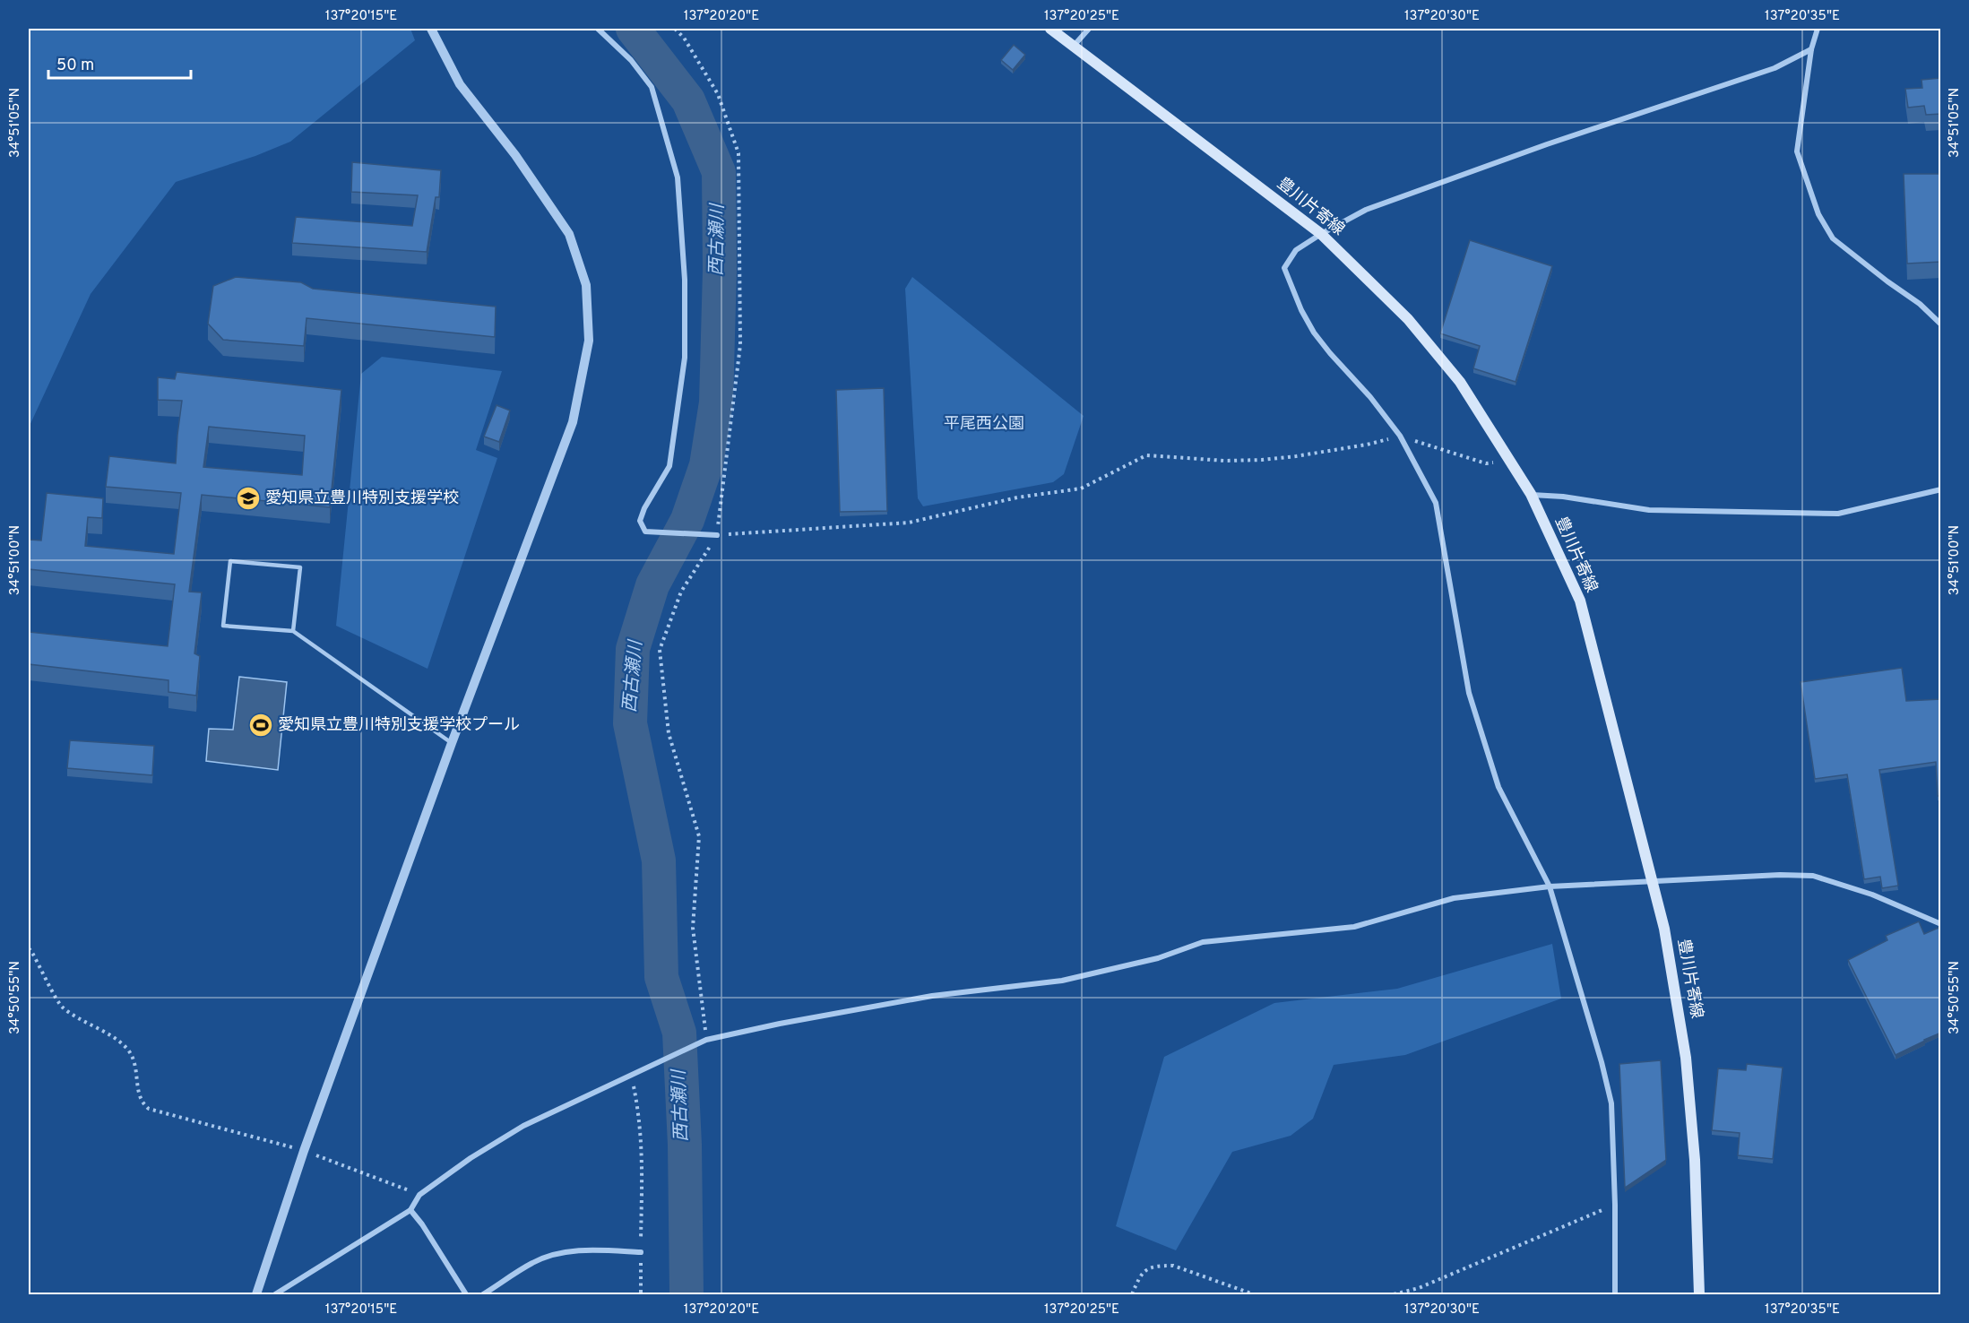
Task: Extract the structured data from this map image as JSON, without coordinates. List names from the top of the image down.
{
  "streets": {
    "main road": ["豊川片寄線"]
  },
  "water": ["西古瀬川"],
  "parks": ["平尾西公園"],
  "places": {
    "school or university": ["愛知県立豊川特別支援学校"],
    "sports": ["愛知県立豊川特別支援学校プール"]
  },
  "scale_bar": "50 m",
  "coordinates": [
    "137°20'15\"E",
    "137°20'20\"E",
    "137°20'25\"E",
    "137°20'30\"E",
    "137°20'35\"E",
    "34°51'05\"N",
    "34°51'00\"N",
    "34°50'55\"N"
  ]
}
